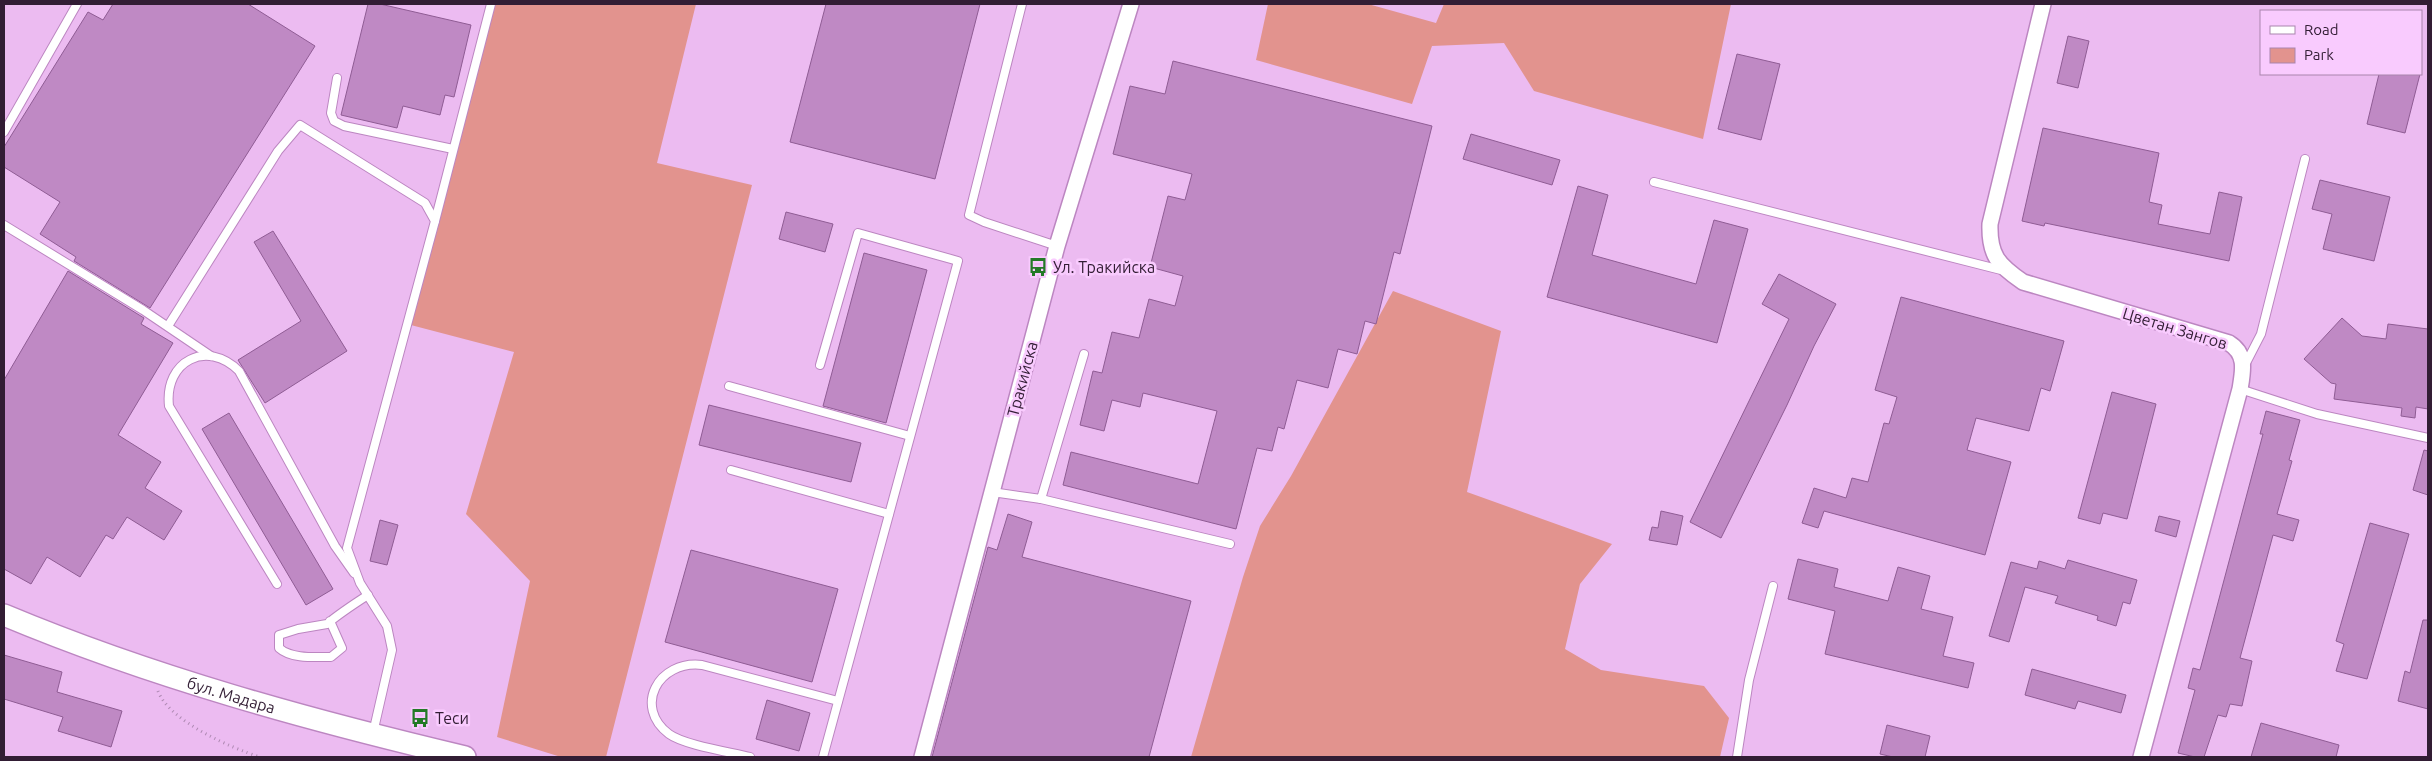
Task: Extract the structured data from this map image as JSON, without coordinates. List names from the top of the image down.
{
  "streets": {
    "main road": ["бул. Мадара"],
    "street": ["Цветан Зангов", "Тракийска"]
  },
  "places": {
    "bus stop": ["Ул. Тракийска", "Теси"]
  },
  "legend": ["Road", "Park"]
}
